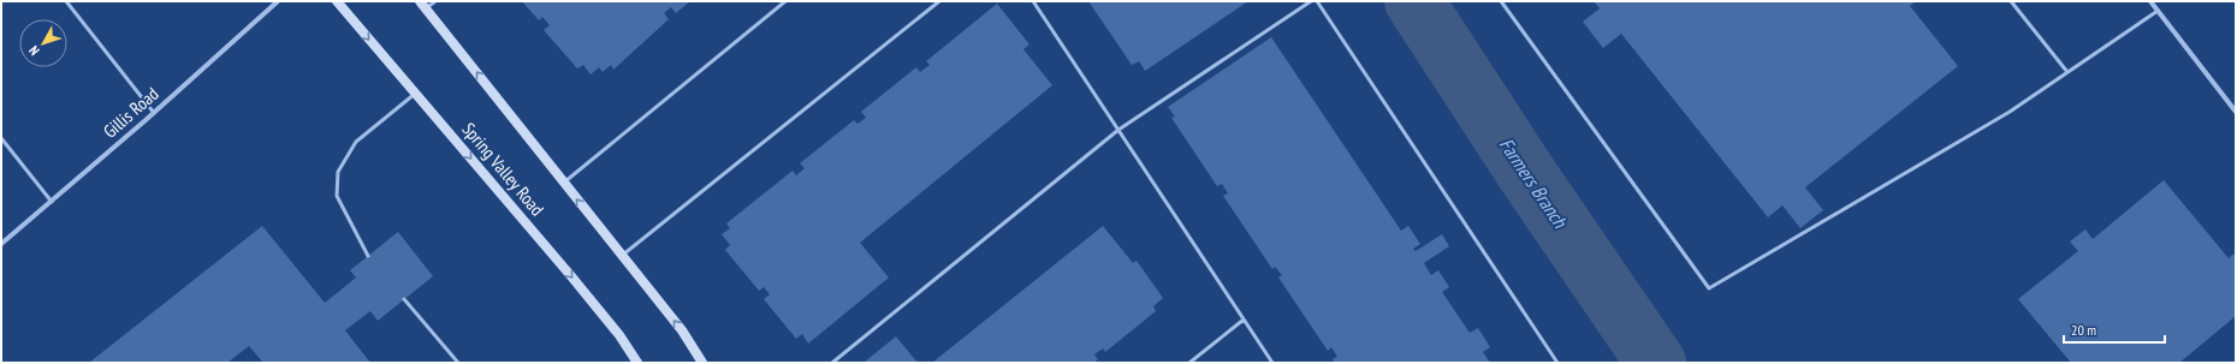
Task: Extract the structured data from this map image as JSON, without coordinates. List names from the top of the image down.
{
  "streets": {
    "main road": ["Spring Valley Road"],
    "street": ["Gillis Road"]
  },
  "water": ["Farmers Branch"],
  "scale_bar": "20 m",
  "north": "bottom left"
}
